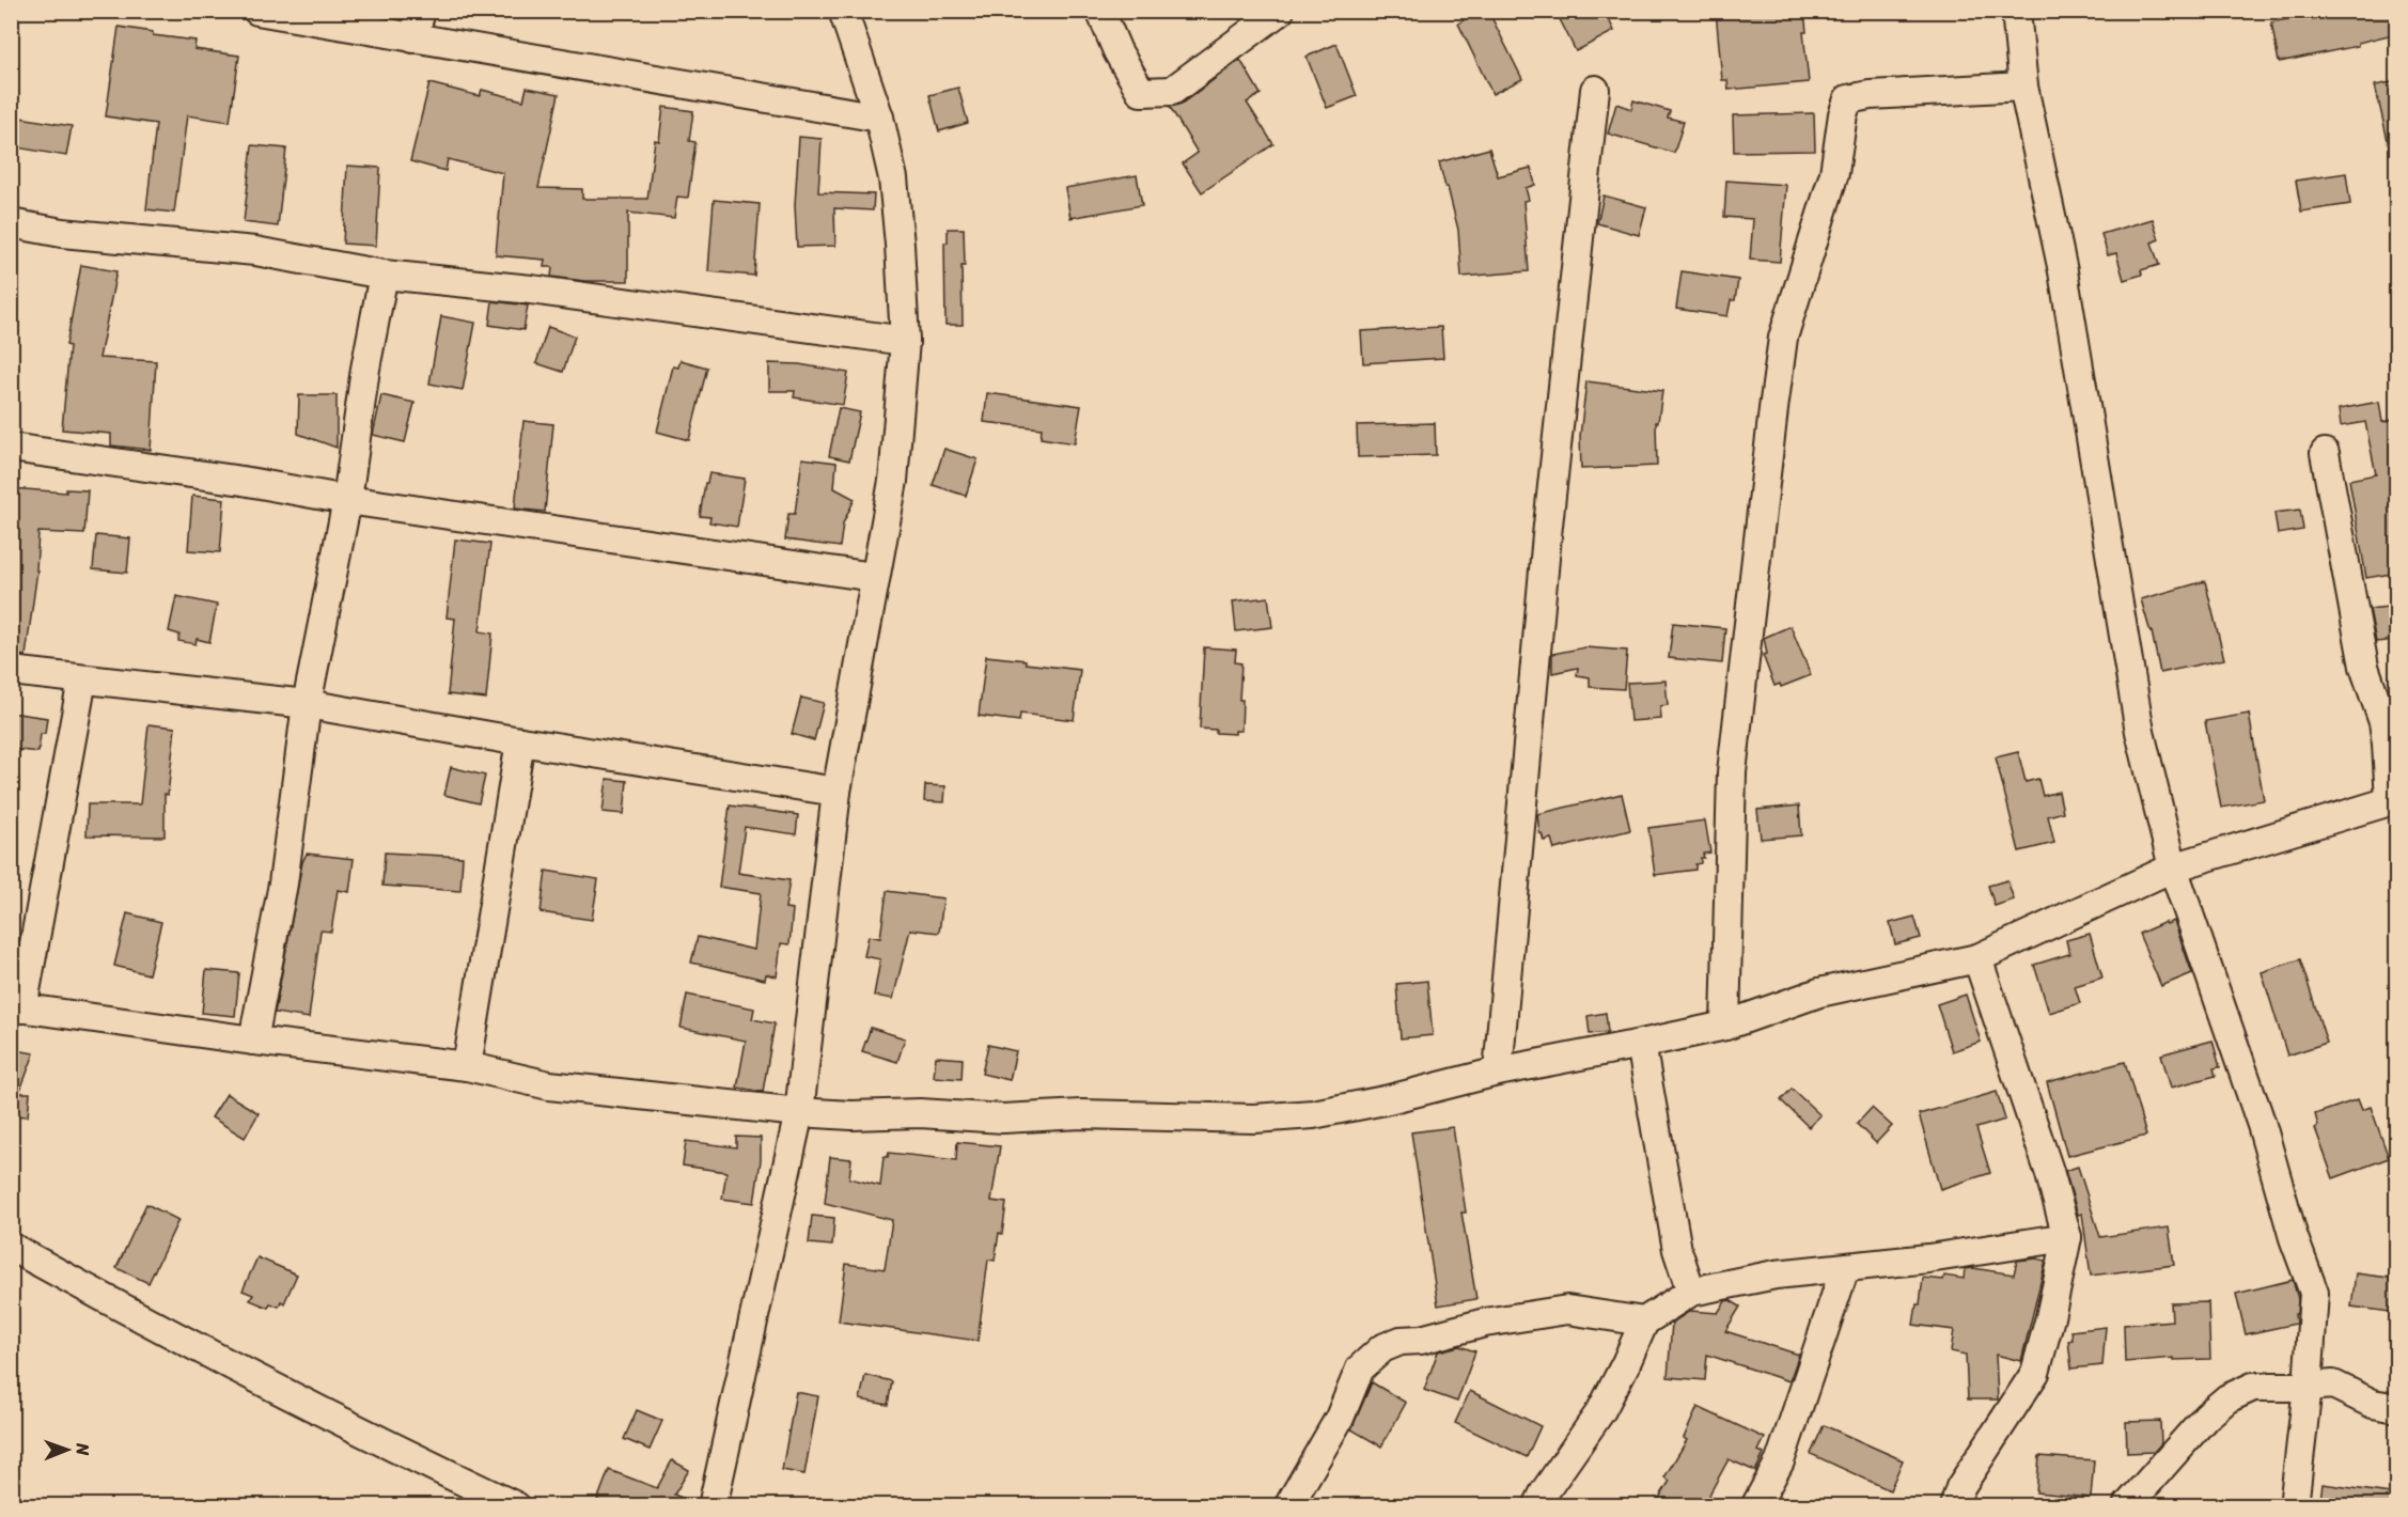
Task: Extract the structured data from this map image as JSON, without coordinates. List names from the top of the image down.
{
  "north": "right"
}
